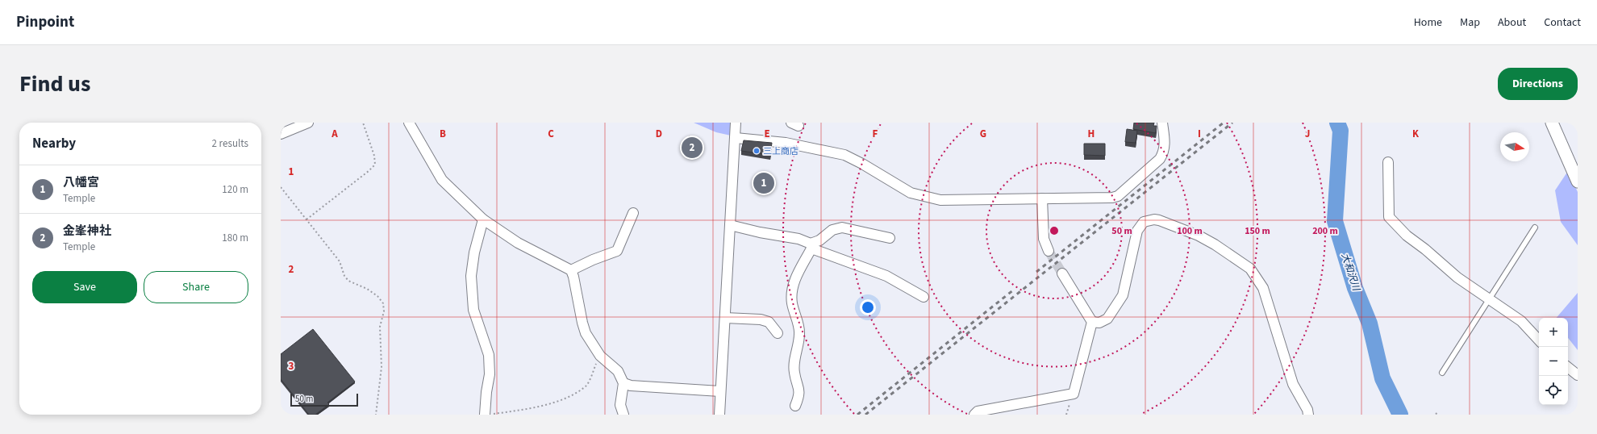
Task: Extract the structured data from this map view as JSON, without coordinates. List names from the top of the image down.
{
  "water": ["大和沢川"],
  "places": ["三上商店"],
  "scale_bar": "50 m",
  "north": "right",
  "page": {
    "header": "Pinpoint",
    "nav": [
      "Home",
      "Map",
      "About",
      "Contact"
    ],
    "title": "Find us",
    "buttons": [
      "Directions",
      ["Save", "Share"]
    ],
    "heading": ["Nearby", "2 results"],
    "pins": ["2", "1"],
    "list": [
      {
        "mark": "1",
        "name": "八幡宮",
        "note": "Temple",
        "value": "120 m"
      },
      {
        "mark": "2",
        "name": "金峯神社",
        "note": "Temple",
        "value": "180 m"
      }
    ],
    "map_buttons": ["+", "−"],
    "scale": "50 m"
  },
  "grid": {
    "columns": [
      "A",
      "B",
      "C",
      "D",
      "E",
      "F",
      "G",
      "H",
      "I",
      "J",
      "K"
    ],
    "rows": ["1", "2", "3"]
  },
  "rings": [
    "50 m",
    "100 m",
    "150 m",
    "200 m"
  ]
}
